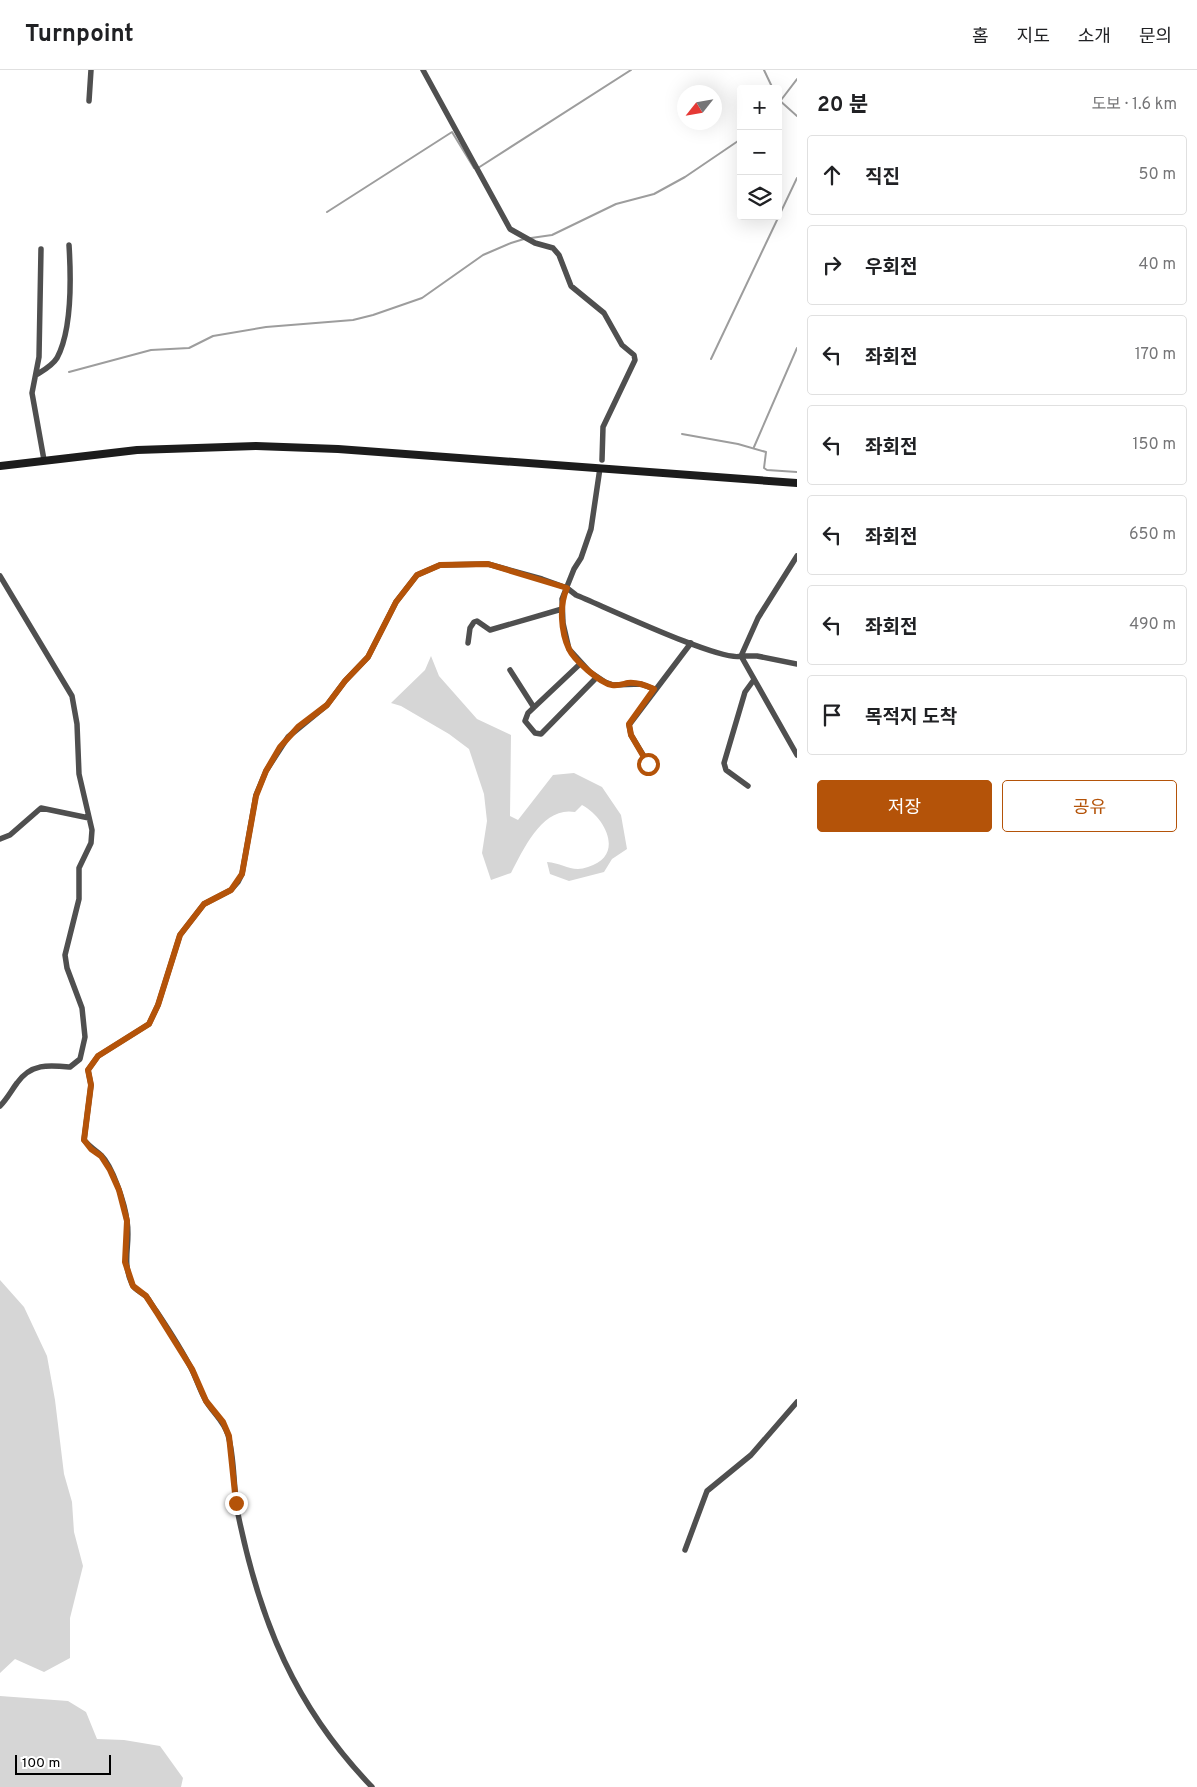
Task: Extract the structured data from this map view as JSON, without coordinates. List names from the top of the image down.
{
  "scale_bar": "100 m",
  "north": "bottom left",
  "page": {
    "header": "Turnpoint",
    "nav": [
      "홈",
      "지도",
      "소개",
      "문의"
    ],
    "heading": ["20 분", "도보 · 1.6 km"],
    "map_buttons": ["+", "−"],
    "list": [
      ["직진", "50 m"],
      ["우회전", "40 m"],
      ["좌회전", "170 m"],
      ["좌회전", "150 m"],
      ["좌회전", "650 m"],
      ["좌회전", "490 m"],
      "목적지 도착"
    ],
    "buttons": ["저장", "공유"],
    "scale": "100 m"
  }
}
